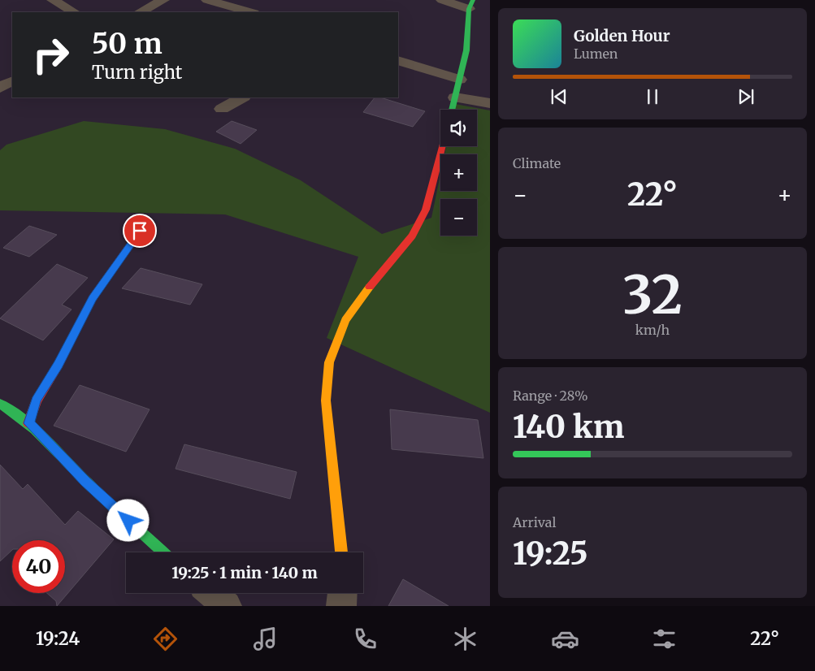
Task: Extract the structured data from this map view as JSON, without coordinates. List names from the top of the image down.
{
  "page": {
    "turn": ["50 m", "Turn right"],
    "song": ["Golden Hour", "Lumen"],
    "map_buttons": ["+", "−"],
    "tile": [
      "Climate",
      ["32", "km/h"],
      ["Range · 28%", "140 km"],
      ["Arrival", "19:25"]
    ],
    "heat": ["−", "22°", "+"],
    "limit": "40",
    "trip": "19:25 · 1 min · 140 m",
    "tabs": ["19:24", "22°"]
  }
}
